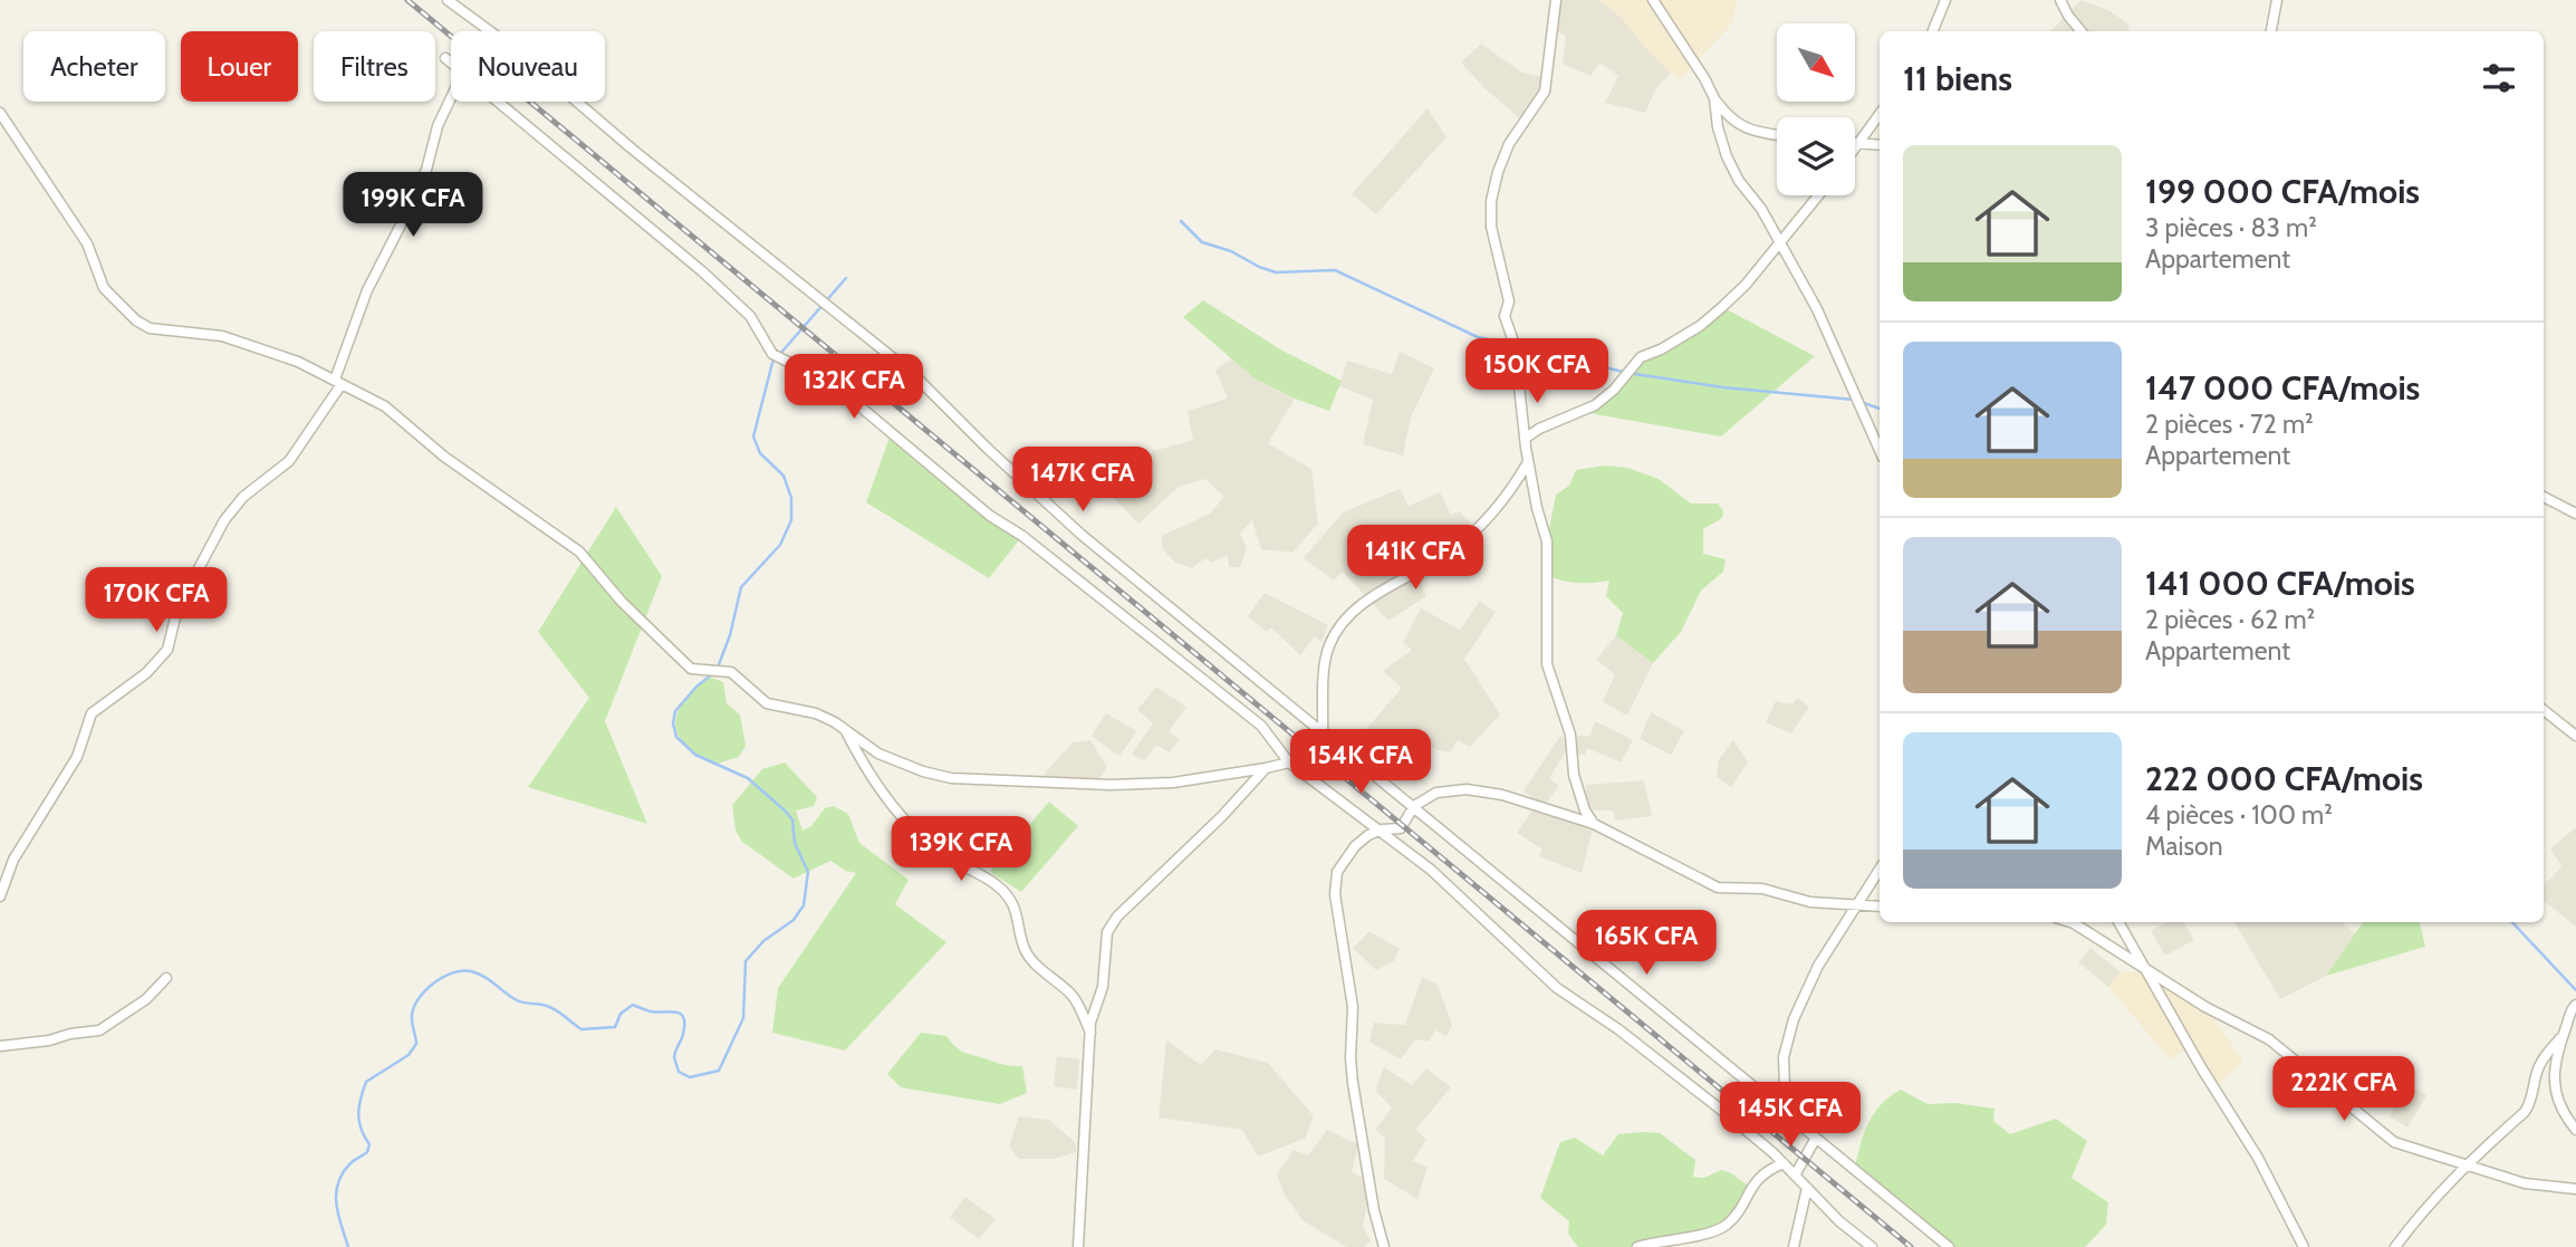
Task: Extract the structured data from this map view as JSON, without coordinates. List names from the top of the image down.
{
  "north": "bottom right",
  "page": {
    "chip": [
      "Acheter",
      "Louer",
      "Filtres",
      "Nouveau"
    ],
    "heading": "11 biens",
    "list": [
      {
        "name": "199 000 CFA/mois",
        "note": "3 pièces · 83 m² · Appartement"
      },
      {
        "name": "147 000 CFA/mois",
        "note": "2 pièces · 72 m² · Appartement"
      },
      {
        "name": "141 000 CFA/mois",
        "note": "2 pièces · 62 m² · Appartement"
      },
      {
        "name": "222 000 CFA/mois",
        "note": "4 pièces · 100 m² · Maison"
      }
    ],
    "price": [
      "199K CFA",
      "150K CFA",
      "132K CFA",
      "147K CFA",
      "141K CFA",
      "170K CFA",
      "154K CFA",
      "139K CFA",
      "165K CFA",
      "222K CFA",
      "145K CFA"
    ]
  }
}
